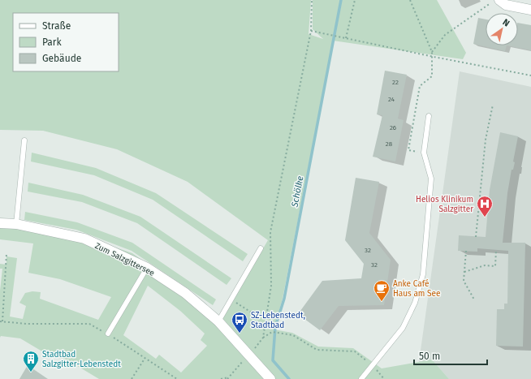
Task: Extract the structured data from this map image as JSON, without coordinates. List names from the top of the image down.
{
  "streets": {
    "street": ["Zum Salzgittersee"]
  },
  "water": ["Schölke"],
  "places": {
    "hospital": ["Helios Klinikum Salzgitter"],
    "cafe": ["Anke Café Haus am See"],
    "bus stop": ["SZ-Lebenstedt, Stadtbad"],
    "building": ["Stadtbad Salzgitter-Lebenstedt"]
  },
  "house_numbers": [
    "22",
    "24",
    "26",
    "28",
    "32",
    "32"
  ],
  "legend": ["Straße", "Park", "Gebäude"],
  "scale_bar": "50 m",
  "north": "top right"
}
